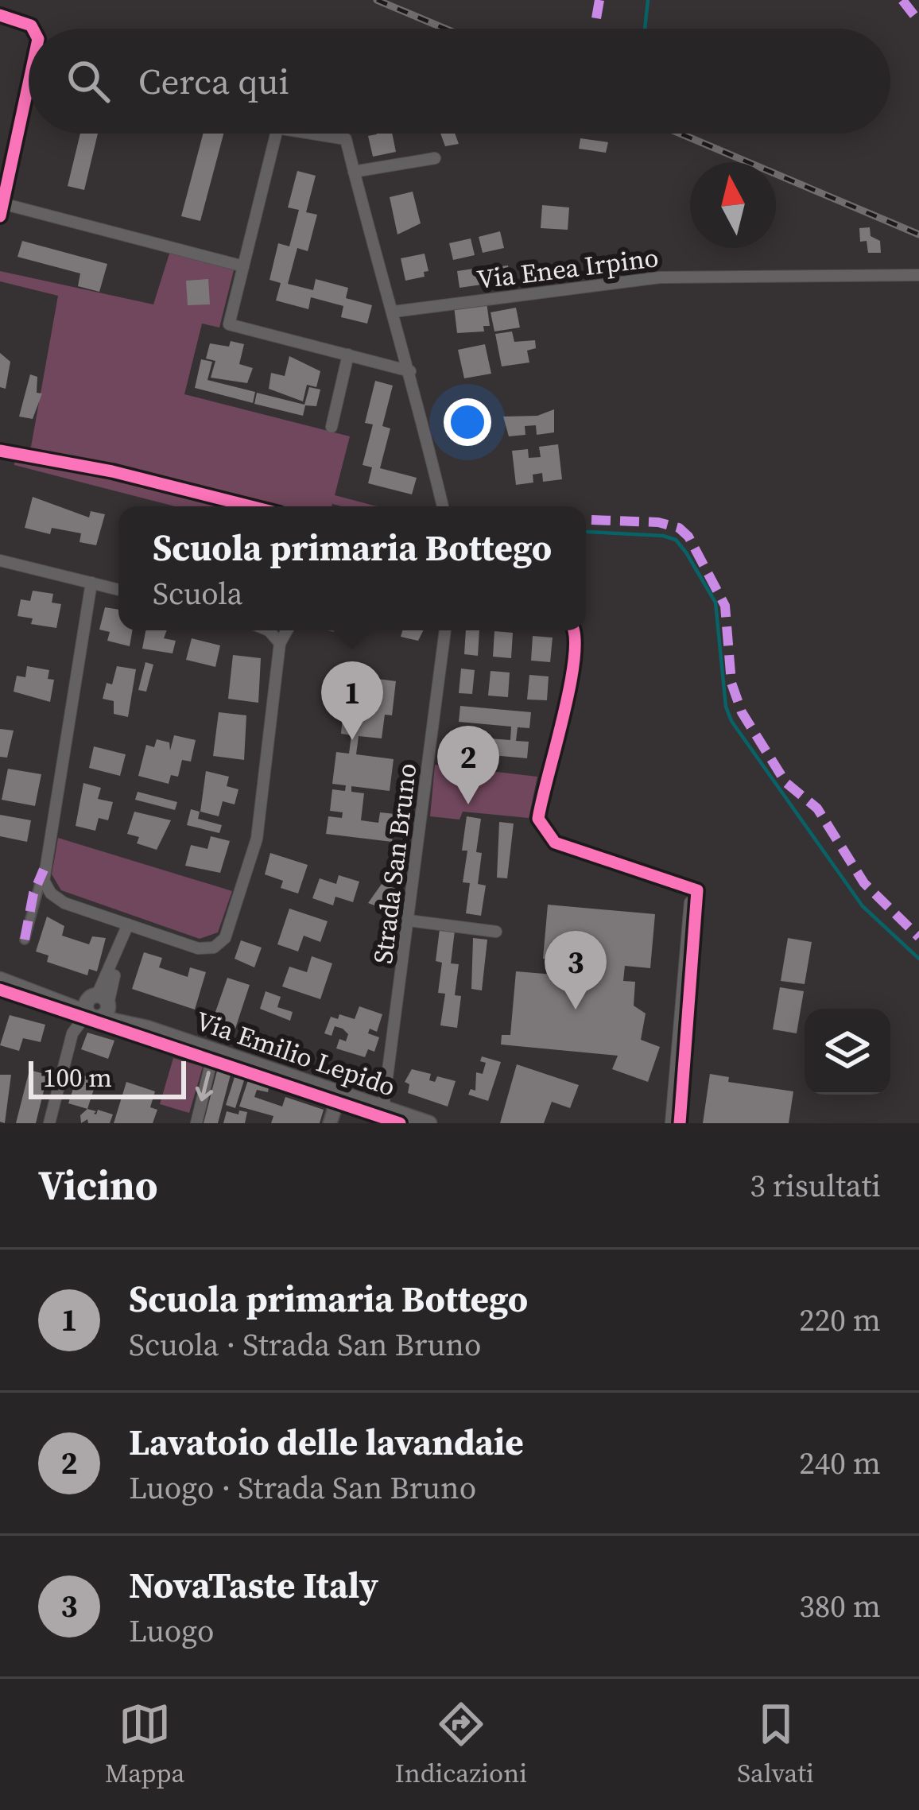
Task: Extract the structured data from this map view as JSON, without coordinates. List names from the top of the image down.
{
  "streets": {
    "main road": ["Via Emilio Lepido"],
    "street": ["Via Enea Irpino", "Strada San Bruno"]
  },
  "crossings": [
    ["Strada San Bruno", "Via Emilio Lepido"]
  ],
  "scale_bar": "100 m",
  "north": "top",
  "page": {
    "search": "Cerca qui",
    "popup": ["Scuola primaria Bottego", "Scuola"],
    "pins": ["1", "2", "3"],
    "scale": "100 m",
    "heading": ["Vicino", "3 risultati"],
    "list": [
      {
        "mark": "1",
        "name": "Scuola primaria Bottego",
        "note": "Scuola · Strada San Bruno",
        "value": "220 m"
      },
      {
        "mark": "2",
        "name": "Lavatoio delle lavandaie",
        "note": "Luogo · Strada San Bruno",
        "value": "240 m"
      },
      {
        "mark": "3",
        "name": "NovaTaste Italy",
        "note": "Luogo",
        "value": "380 m"
      }
    ],
    "nav": ["Mappa", "Indicazioni", "Salvati"]
  }
}
